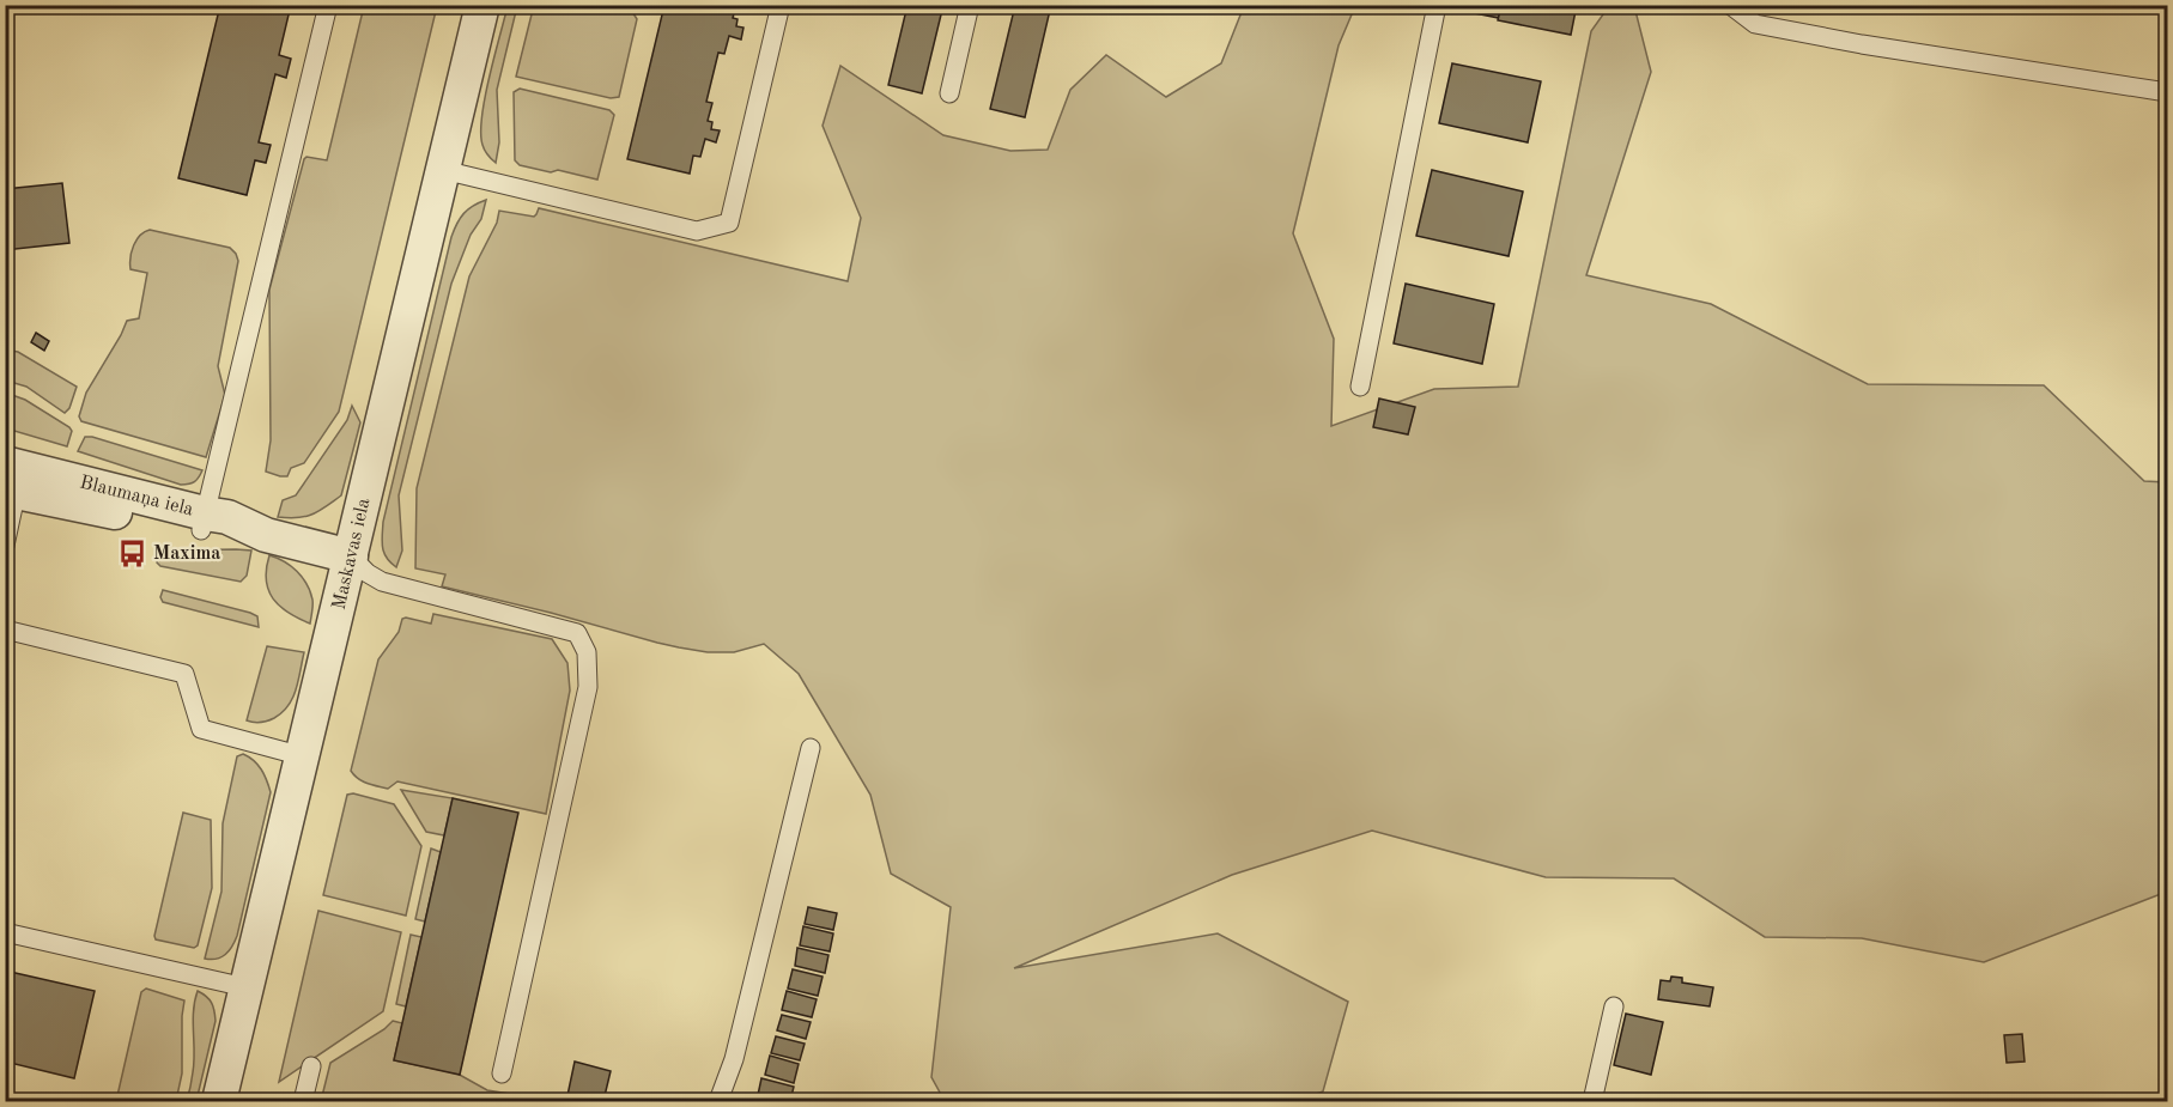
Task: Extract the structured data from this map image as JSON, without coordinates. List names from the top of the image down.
{
  "streets": {
    "street": ["Blaumaņa iela", "Maskavas iela"]
  },
  "crossings": [
    ["Blaumaņa iela", "Maskavas iela"]
  ],
  "places": {
    "bus stop": ["Maxima"]
  }
}
